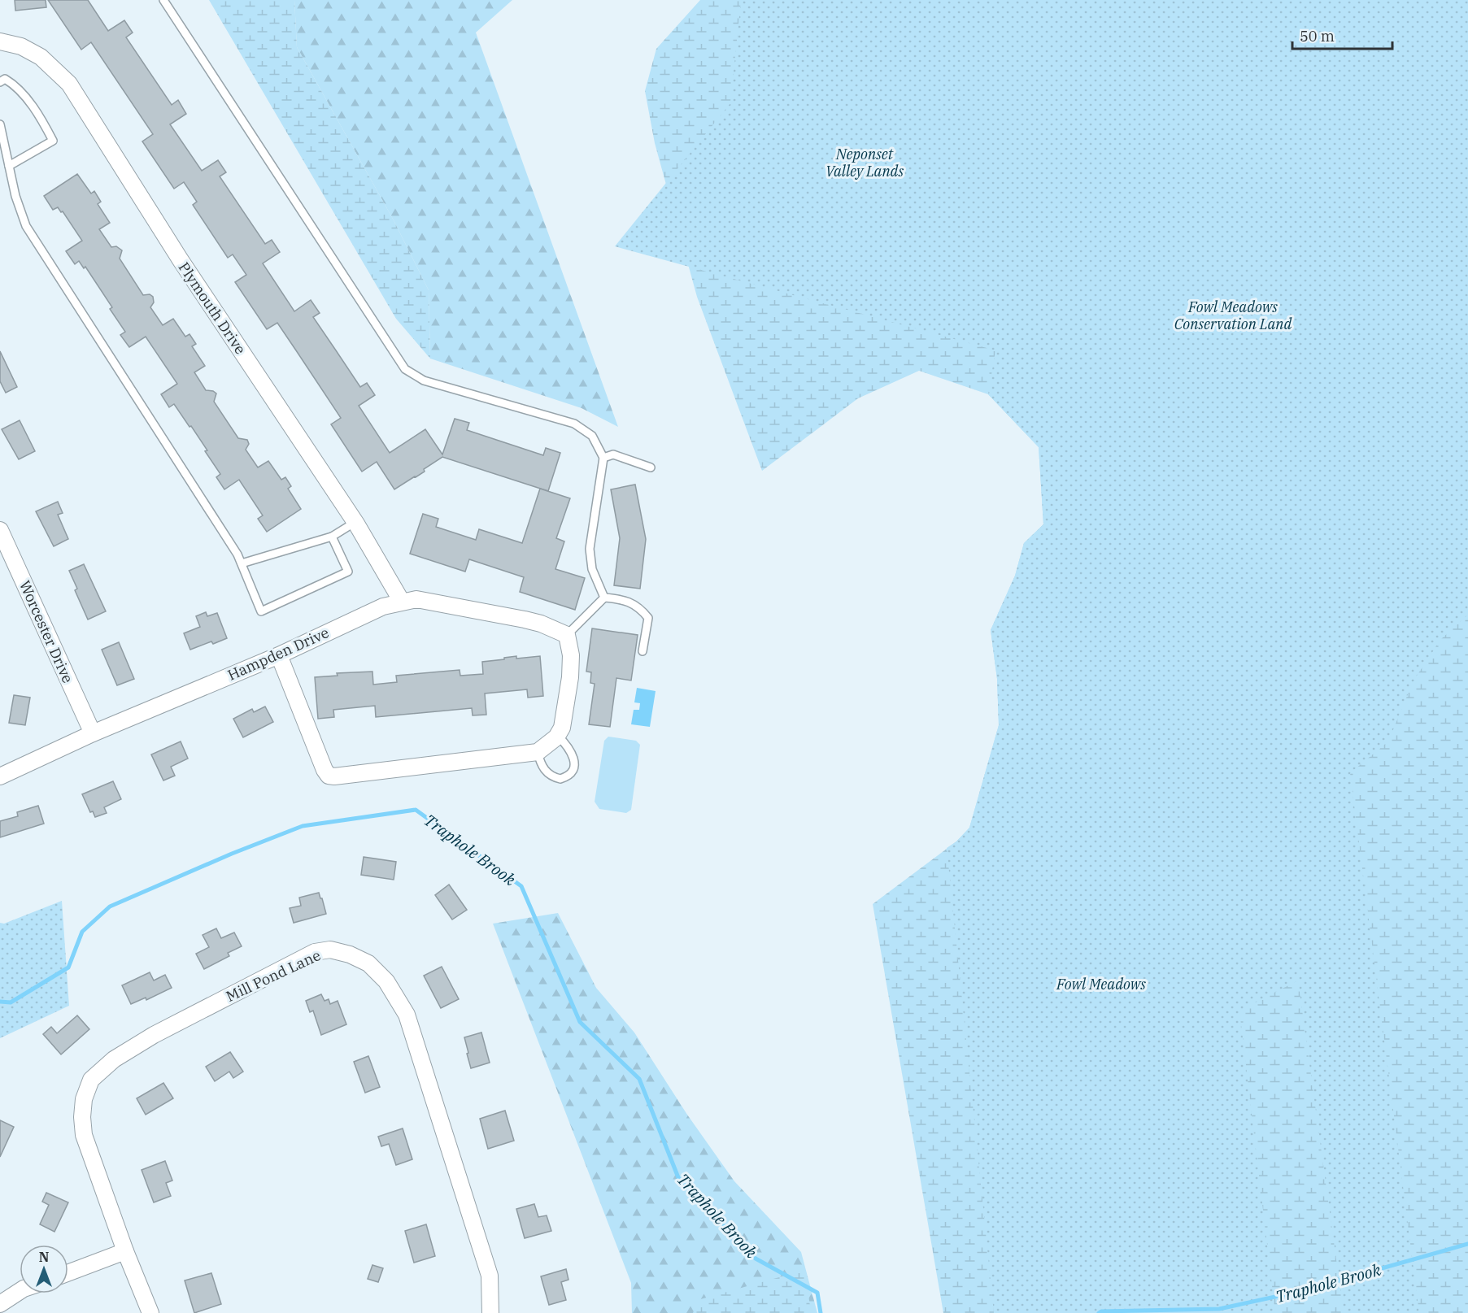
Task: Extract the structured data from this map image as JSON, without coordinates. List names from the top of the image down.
{
  "streets": {
    "street": [
      "Plymouth Drive",
      "Worcester Drive",
      "Hampden Drive",
      "Mill Pond Lane"
    ]
  },
  "crossings": [
    ["Plymouth Drive", "Hampden Drive"],
    ["Worcester Drive", "Hampden Drive"]
  ],
  "water": ["Traphole Brook"],
  "parks": ["Neponset Valley Lands", "Fowl Meadows Conservation Land", "Fowl Meadows"],
  "scale_bar": "50 m",
  "north": "top"
}
